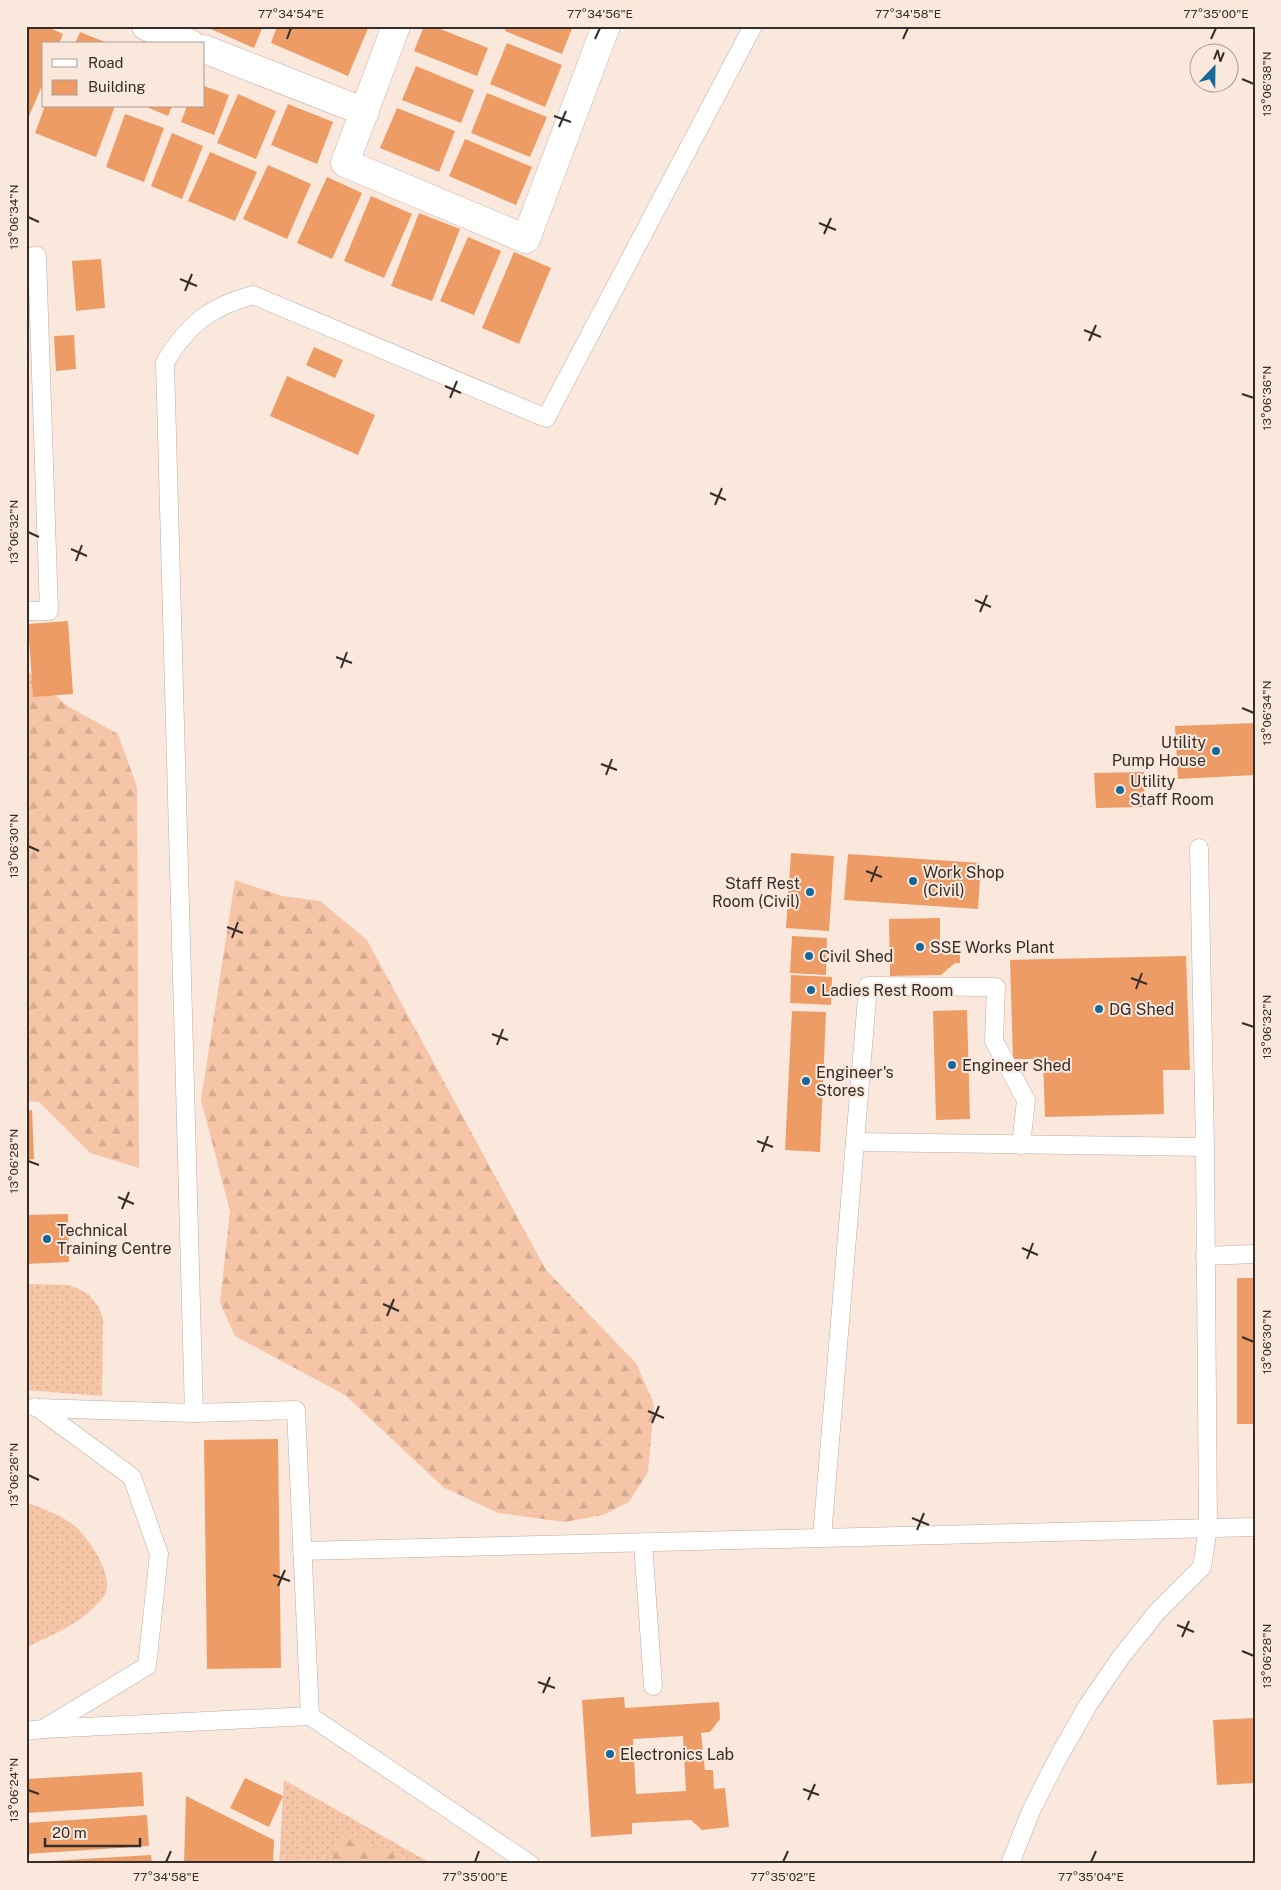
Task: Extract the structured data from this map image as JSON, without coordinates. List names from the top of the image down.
{
  "places": [
    "Utility Pump House",
    "Utility Staff Room",
    "Work Shop (Civil)",
    "Staff Rest Room (Civil)",
    "SSE Works Plant",
    "Civil Shed",
    "Ladies Rest Room",
    "DG Shed",
    "Engineer Shed",
    "Engineer's Stores",
    "Technical Training Centre",
    "Electronics Lab"
  ],
  "legend": ["Road", "Building"],
  "scale_bar": "20 m",
  "north": "top",
  "coordinates": [
    "77°34'54\"E",
    "77°34'56\"E",
    "77°34'58\"E",
    "77°35'00\"E",
    "13°06'38\"N",
    "13°06'34\"N",
    "13°06'36\"N",
    "13°06'32\"N",
    "13°06'30\"N",
    "13°06'28\"N",
    "13°06'26\"N",
    "13°06'24\"N",
    "77°35'02\"E",
    "77°35'04\"E"
  ]
}
